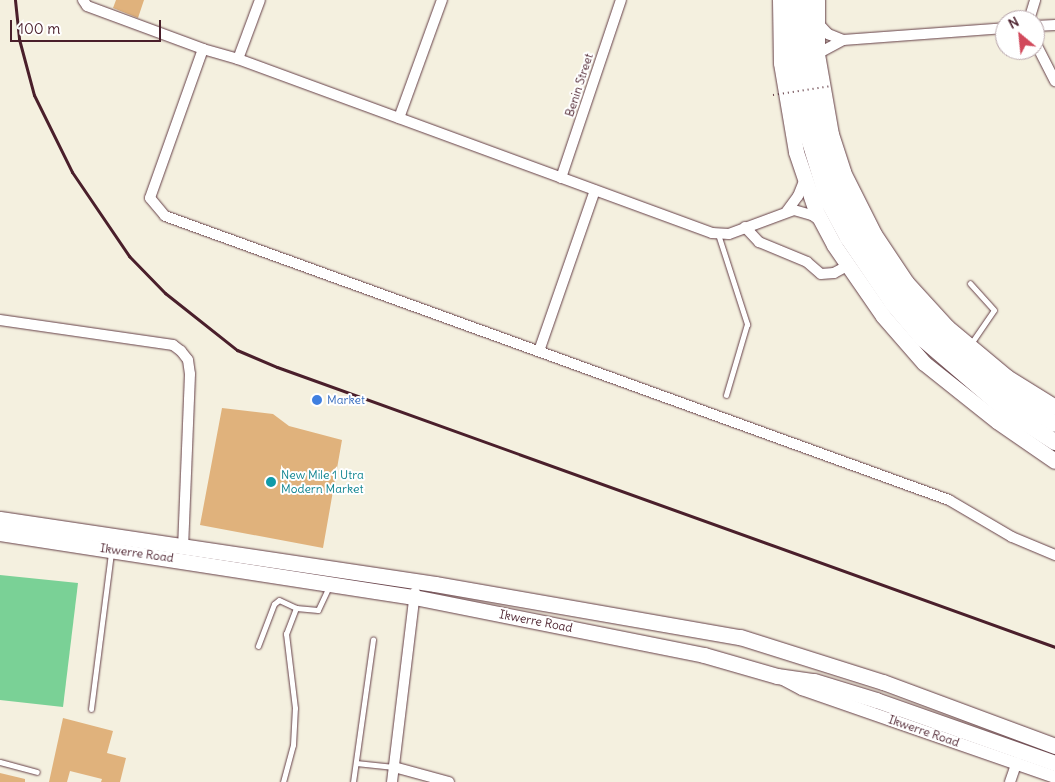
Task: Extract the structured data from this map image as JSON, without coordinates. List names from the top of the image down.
{
  "streets": {
    "main road": ["Ikwerre Road"],
    "street": ["Benin Street"]
  },
  "places": ["Market", "New Mile 1 Utra Modern Market"],
  "scale_bar": "100 m",
  "north": "top left"
}
